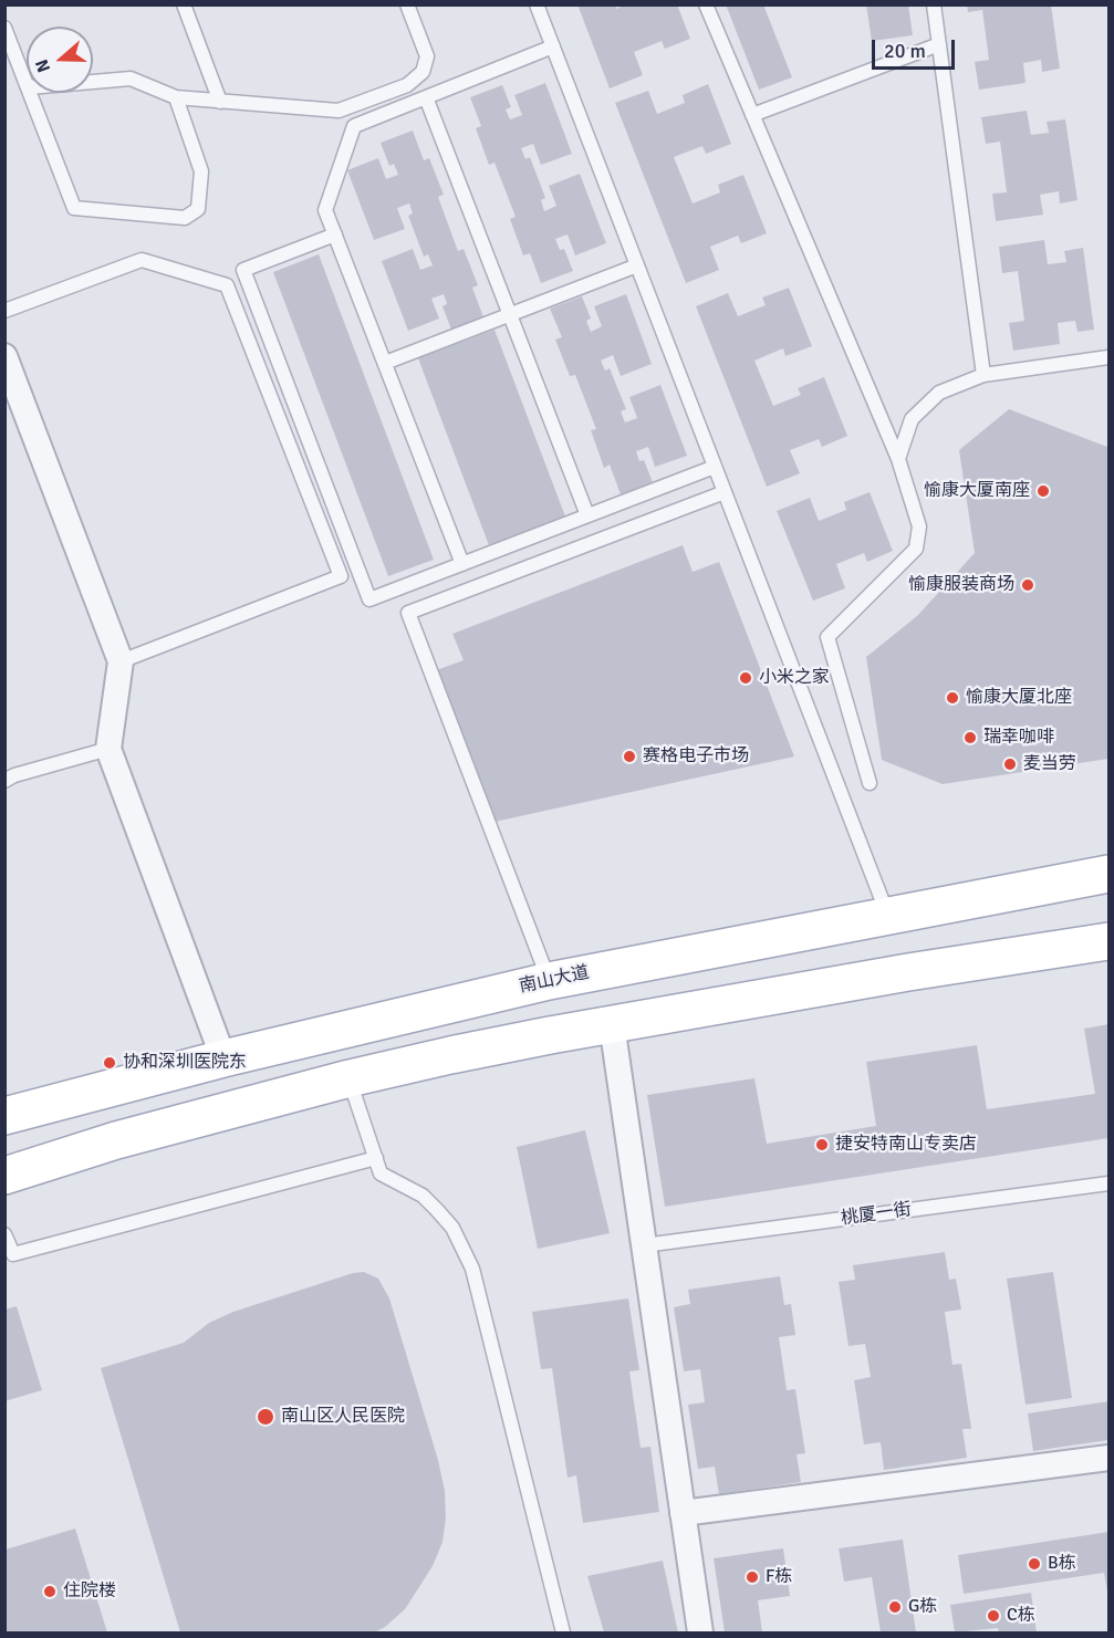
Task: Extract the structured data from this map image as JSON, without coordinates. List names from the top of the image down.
{
  "streets": {
    "main road": ["南山大道"],
    "lane": ["桃厦一街"]
  },
  "places": [
    "愉康大厦南座",
    "愉康服装商场",
    "小米之家",
    "愉康大厦北座",
    "瑞幸咖啡",
    "赛格电子市场",
    "麦当劳",
    "协和深圳医院东",
    "捷安特南山专卖店",
    "南山区人民医院",
    "B栋",
    "F栋",
    "住院楼",
    "G栋",
    "C栋"
  ],
  "scale_bar": "20 m",
  "north": "left"
}
